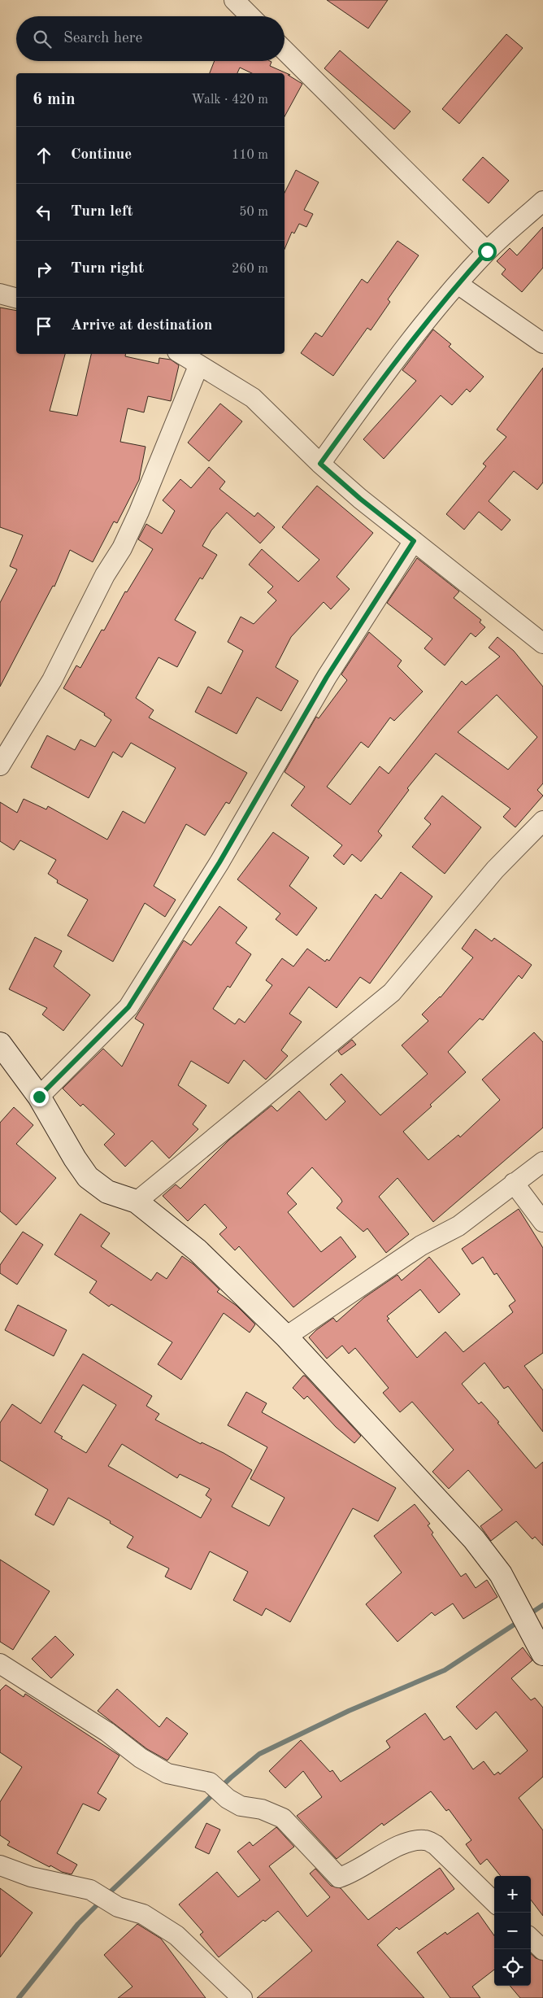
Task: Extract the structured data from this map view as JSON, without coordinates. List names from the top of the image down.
{
  "page": {
    "search": "Search here",
    "heading": ["6 min", "Walk · 420 m"],
    "list": [
      ["Continue", "110 m"],
      ["Turn left", "50 m"],
      ["Turn right", "260 m"],
      "Arrive at destination"
    ],
    "map_buttons": ["+", "−"]
  }
}
